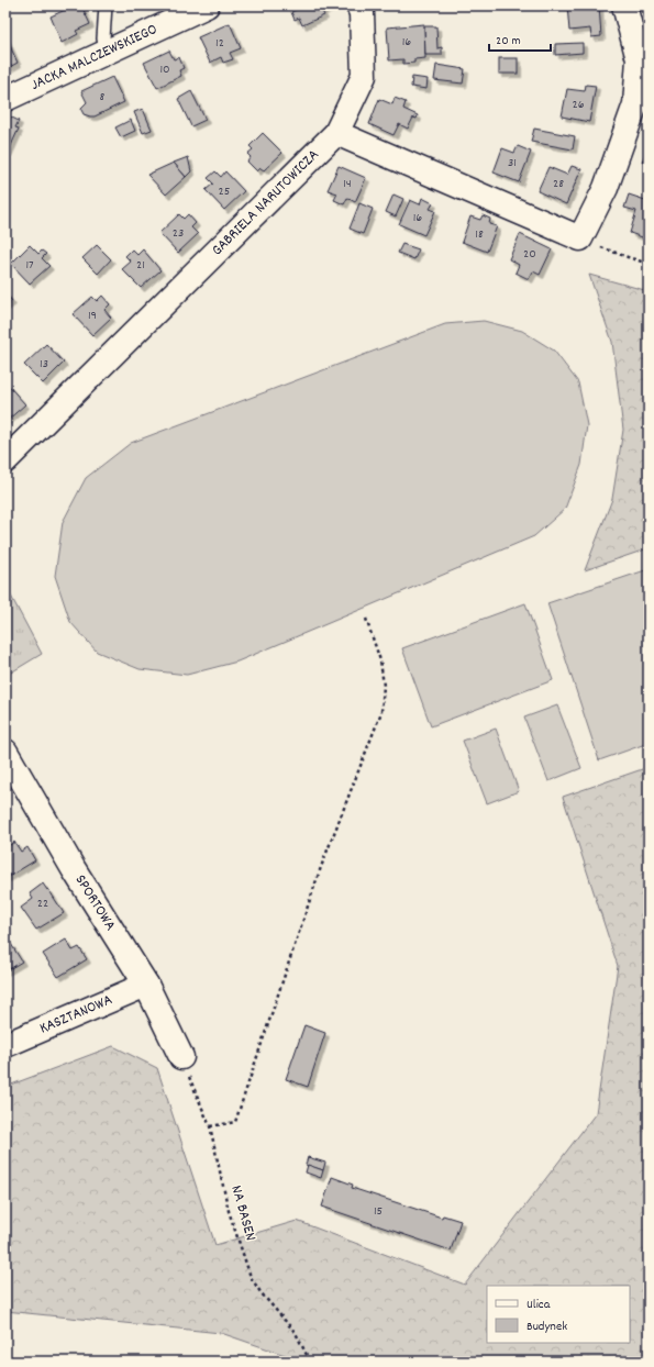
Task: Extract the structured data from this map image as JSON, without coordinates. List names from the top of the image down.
{
  "streets": {
    "street": [
      "JACKA MALCZEWSKIEGO",
      "GABRIELA NARUTOWICZA",
      "SPORTOWA",
      "KASZTANOWA"
    ],
    "path": ["NA BASEN"]
  },
  "crossings": [
    ["SPORTOWA", "KASZTANOWA"],
    ["SPORTOWA", "NA BASEN"]
  ],
  "house_numbers": [
    "16",
    "12",
    "10",
    "8",
    "26",
    "31",
    "14",
    "28",
    "25",
    "16",
    "23",
    "18",
    "20",
    "17",
    "21",
    "19",
    "13",
    "22",
    "15"
  ],
  "legend": ["Ulica", "Budynek"],
  "scale_bar": "20 m"
}
